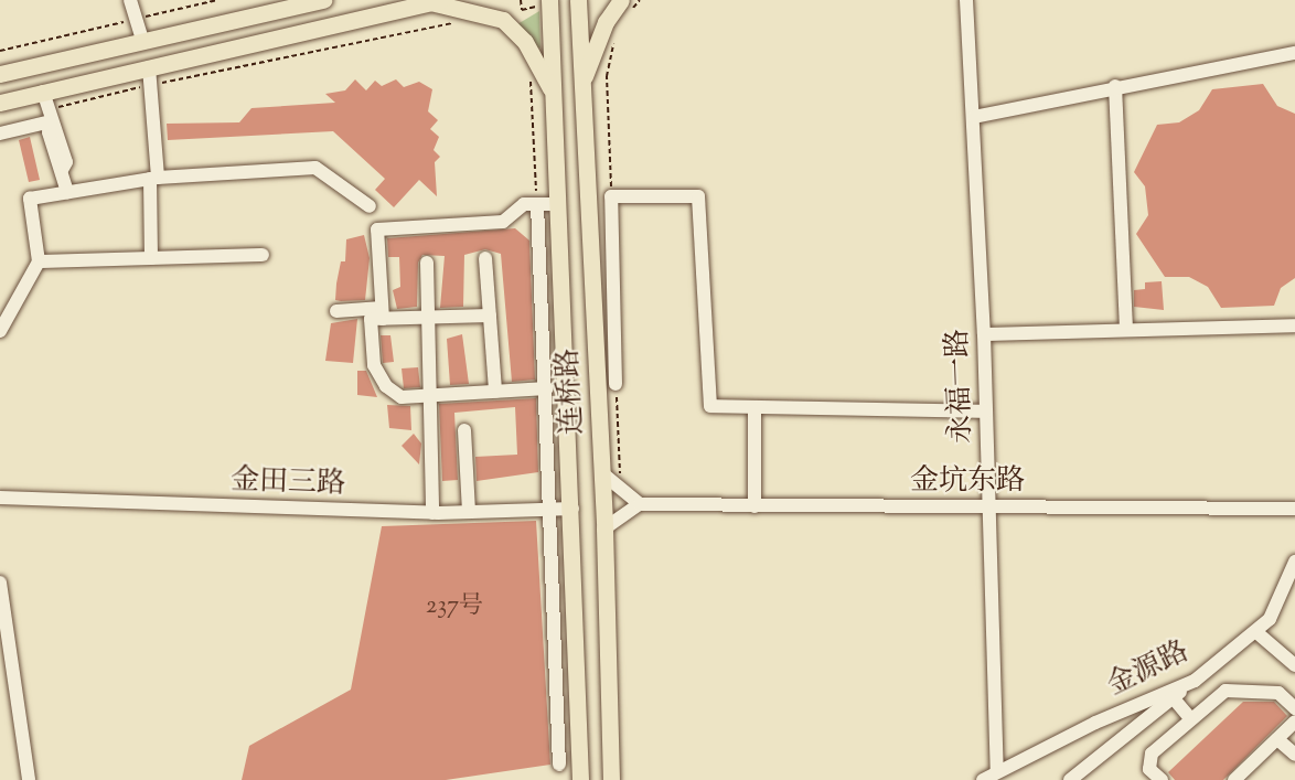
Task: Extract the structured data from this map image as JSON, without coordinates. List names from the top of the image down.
{
  "streets": {
    "main road": ["连桥路"],
    "street": [
      "永福一路",
      "金坑东路",
      "金田三路",
      "金源路"
    ]
  },
  "crossings": [
    ["永福一路", "金坑东路"],
    ["永福一路", "金源路"],
    ["连桥路", "金田三路"]
  ],
  "house_numbers": ["237号"]
}
